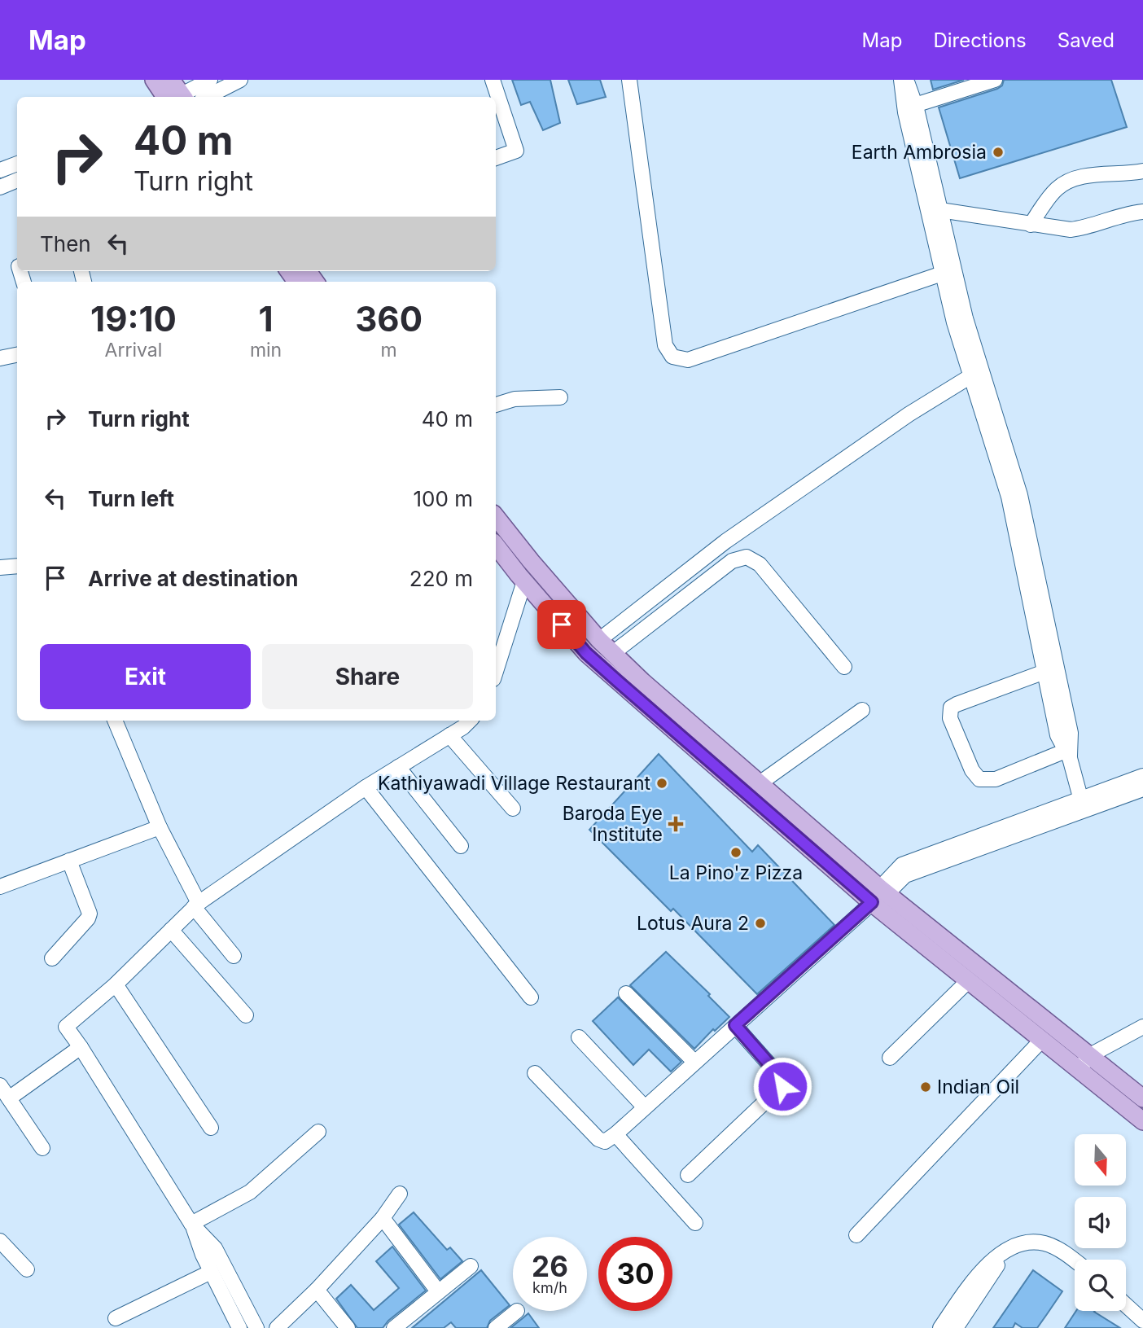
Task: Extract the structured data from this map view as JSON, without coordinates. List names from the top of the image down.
{
  "places": {
    "other": [
      "Earth Ambrosia",
      "Kathiyawadi Village Restaurant",
      "La Pino'z Pizza",
      "Lotus Aura 2",
      "Indian Oil"
    ],
    "health": ["Baroda Eye Institute"]
  },
  "north": "bottom",
  "page": {
    "header": "Map",
    "nav": ["Map", "Directions", "Saved"],
    "turn": ["40 m", "Turn right"],
    "then": "Then",
    "eta": [
      "19:10",
      "Arrival",
      "1",
      "min",
      "360",
      "m"
    ],
    "list": [
      {
        "name": "Turn right",
        "value": "40 m"
      },
      {
        "name": "Turn left",
        "value": "100 m"
      },
      {
        "name": "Arrive at destination",
        "value": "220 m"
      }
    ],
    "buttons": ["Exit", "Share"],
    "speed": "26 km/h",
    "limit": "30"
  }
}
